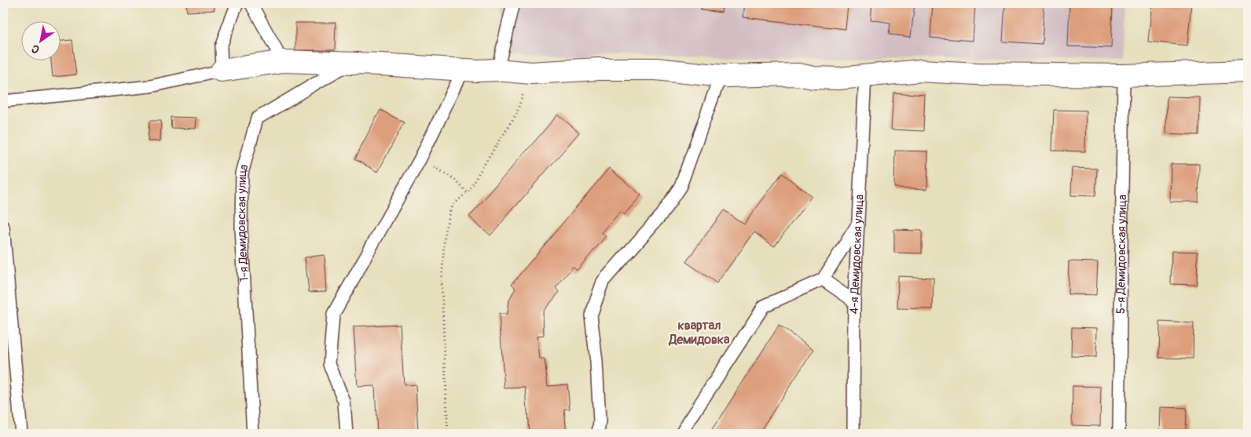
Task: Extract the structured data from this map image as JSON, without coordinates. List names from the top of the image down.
{
  "streets": {
    "lane": ["1-я Демидовская улица", "4-я Демидовская улица", "5-я Демидовская улица"]
  },
  "districts": ["квартал Демидовка"],
  "north": "bottom left"
}
